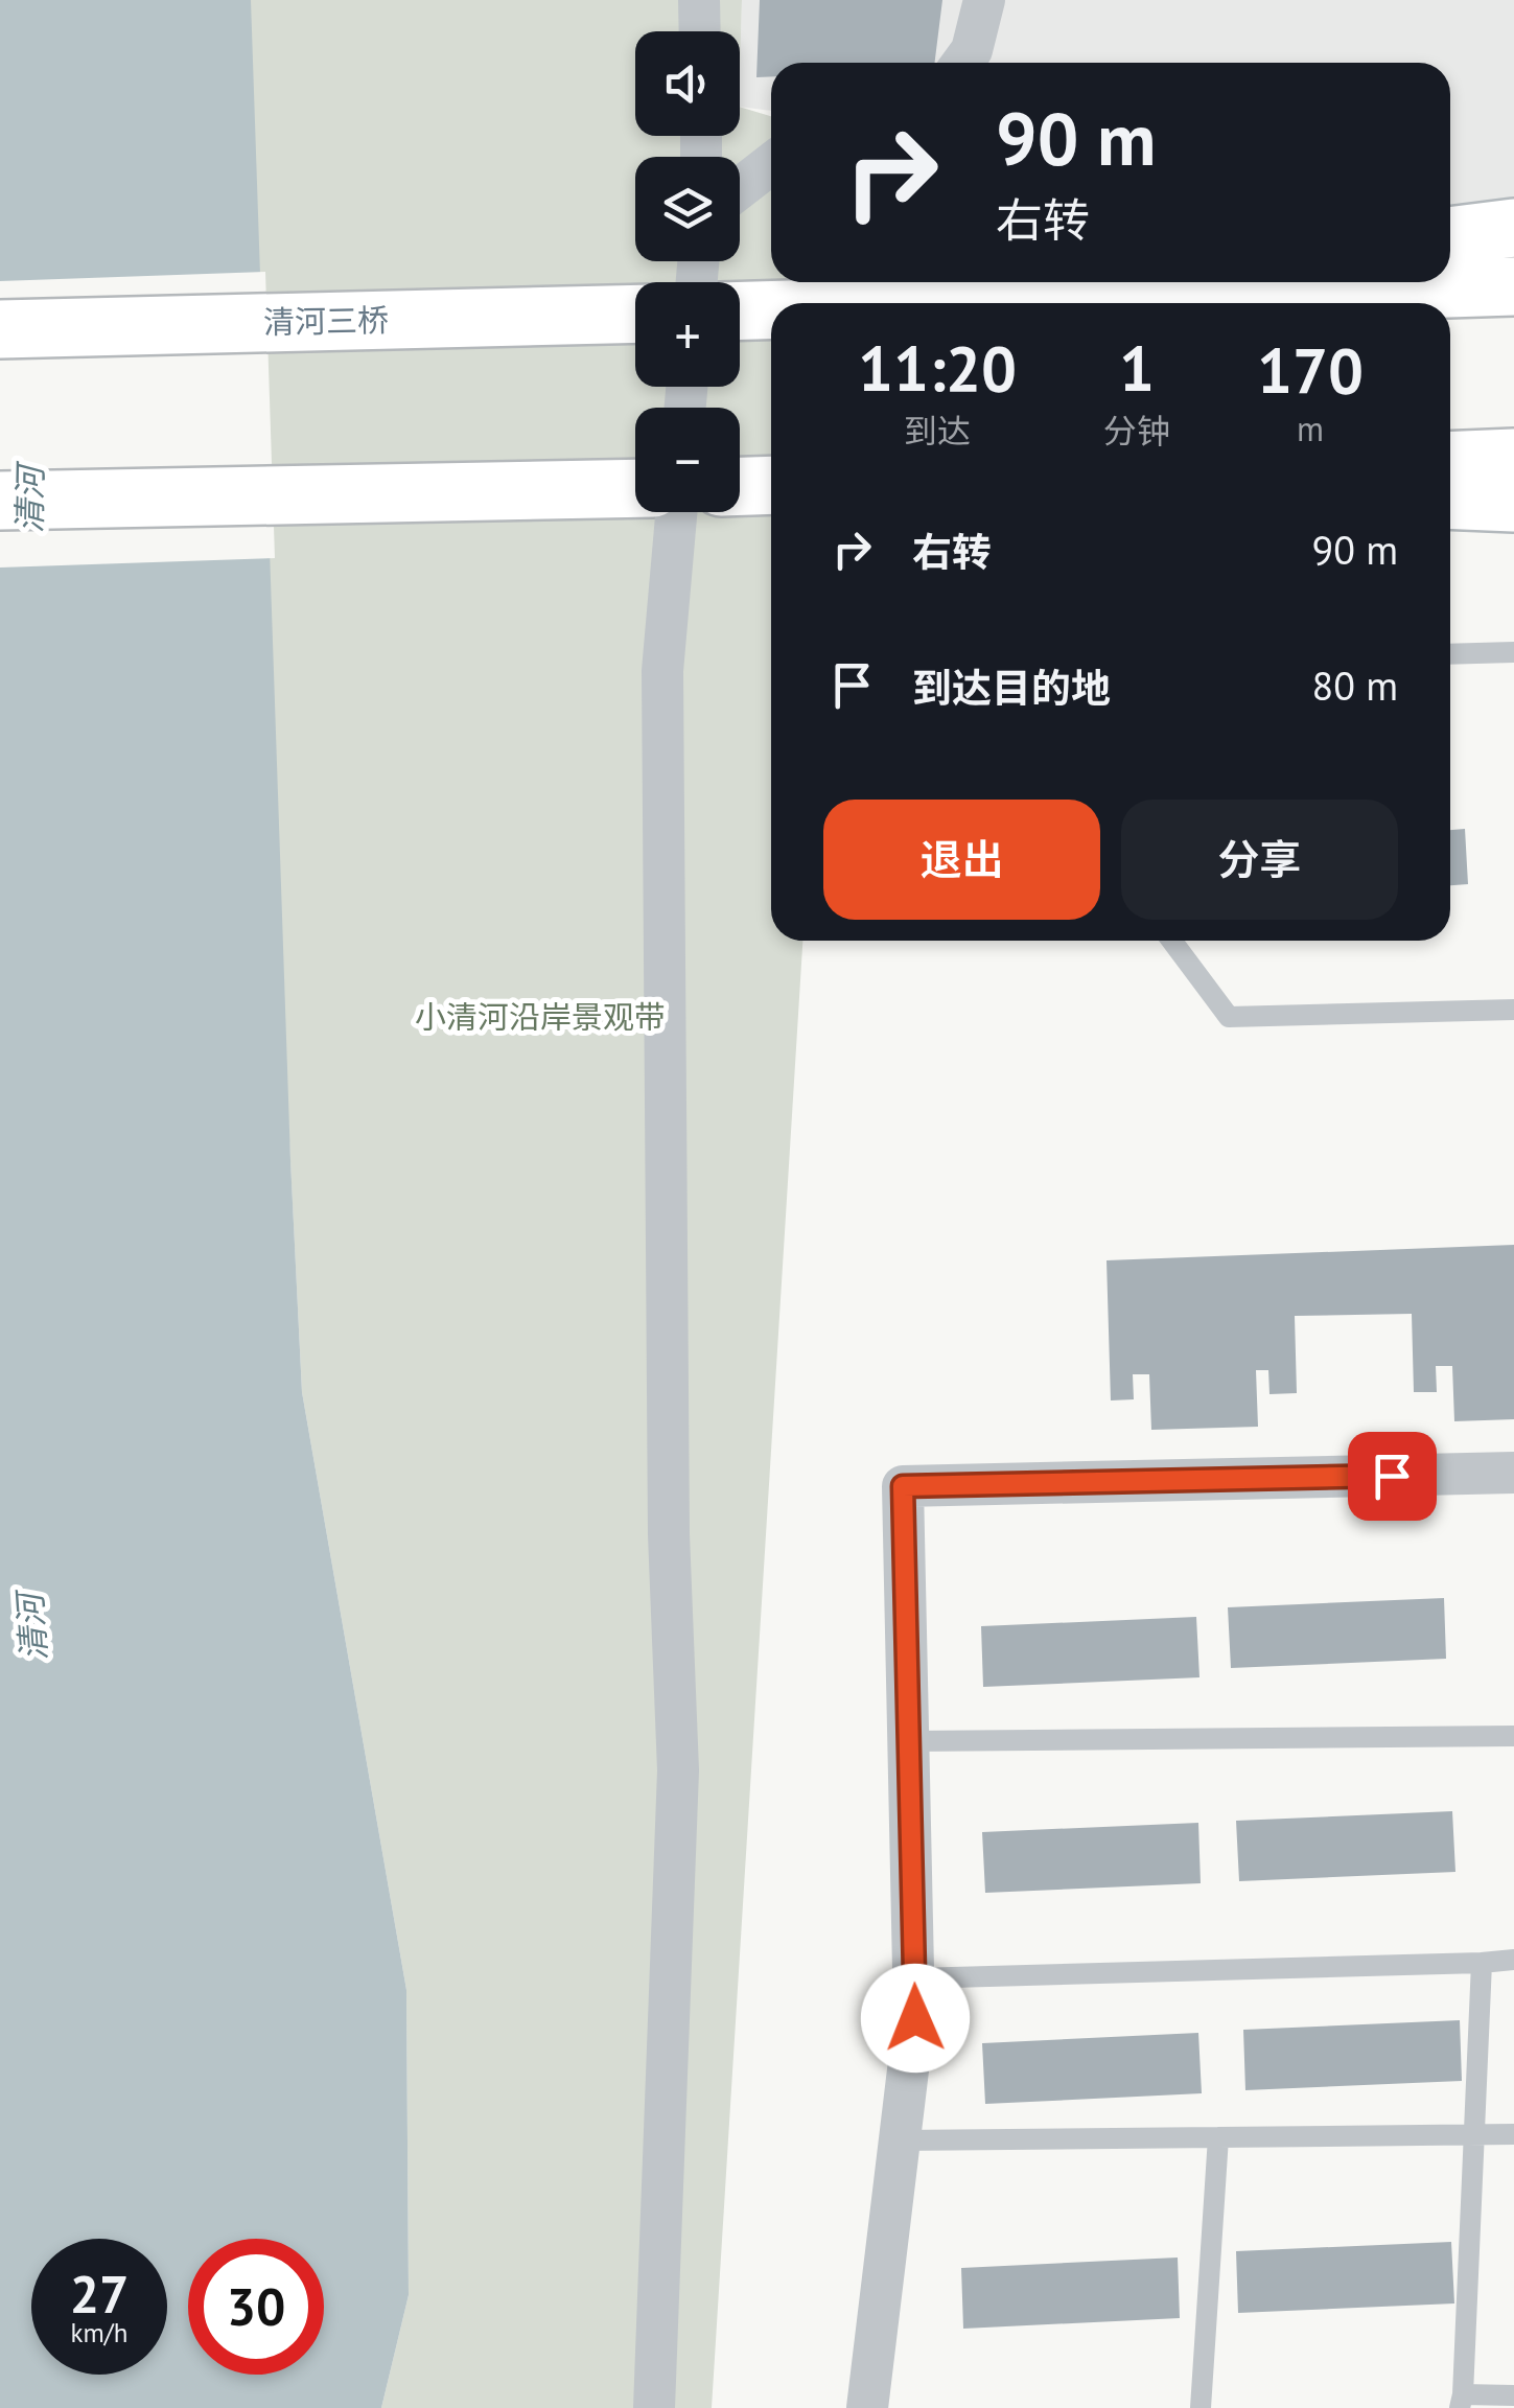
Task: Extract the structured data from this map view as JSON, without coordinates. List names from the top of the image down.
{
  "streets": {
    "main road": ["清河三桥"]
  },
  "water": ["清河"],
  "parks": ["小清河沿岸景观带"],
  "page": {
    "map_buttons": ["+", "−"],
    "turn": ["90 m", "右转"],
    "eta": [
      "11:20",
      "到达",
      "1",
      "分钟",
      "170",
      "m"
    ],
    "list": [
      {
        "name": "右转",
        "value": "90 m"
      },
      {
        "name": "到达目的地",
        "value": "80 m"
      }
    ],
    "buttons": ["退出", "分享"],
    "speed": "27 km/h",
    "limit": "30"
  }
}
